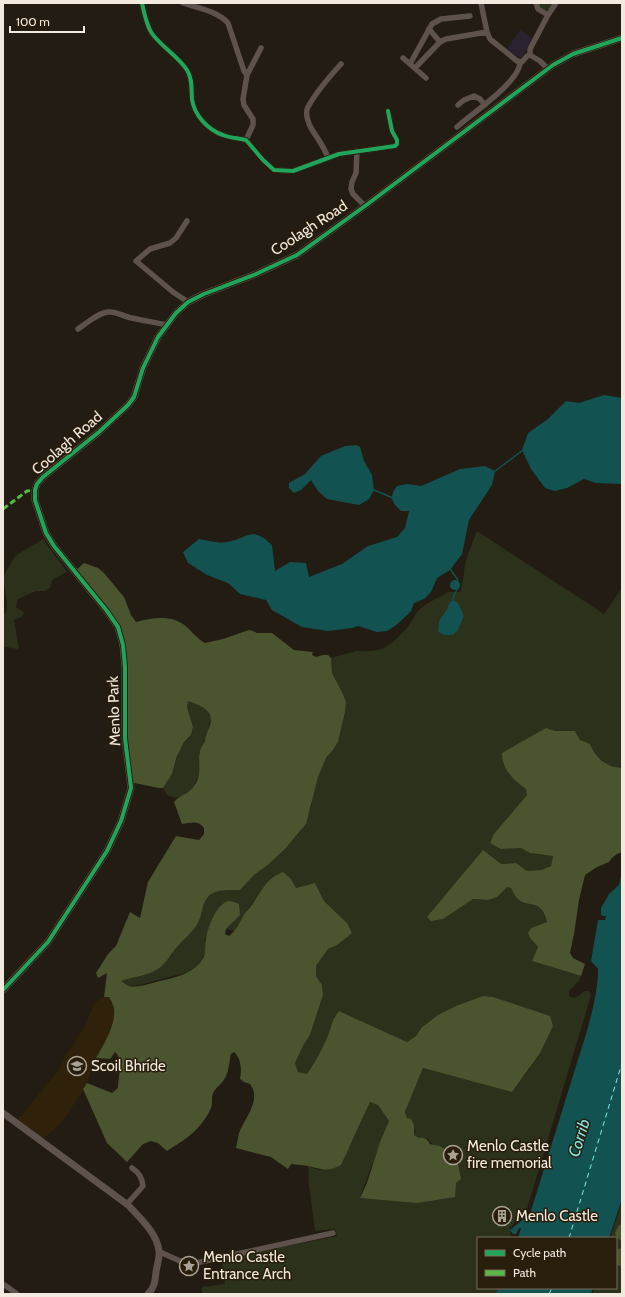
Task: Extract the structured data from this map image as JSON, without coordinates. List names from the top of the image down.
{
  "streets": {
    "street": ["Coolagh Road", "Menlo Park"]
  },
  "crossings": [
    ["Coolagh Road", "Menlo Park"]
  ],
  "water": ["Corrib"],
  "places": {
    "school or university": ["Scoil Bhríde"],
    "place": ["Menlo Castle fire memorial", "Menlo Castle Entrance Arch"],
    "building": ["Menlo Castle"]
  },
  "legend": ["Cycle path", "Path"],
  "scale_bar": "100 m"
}
